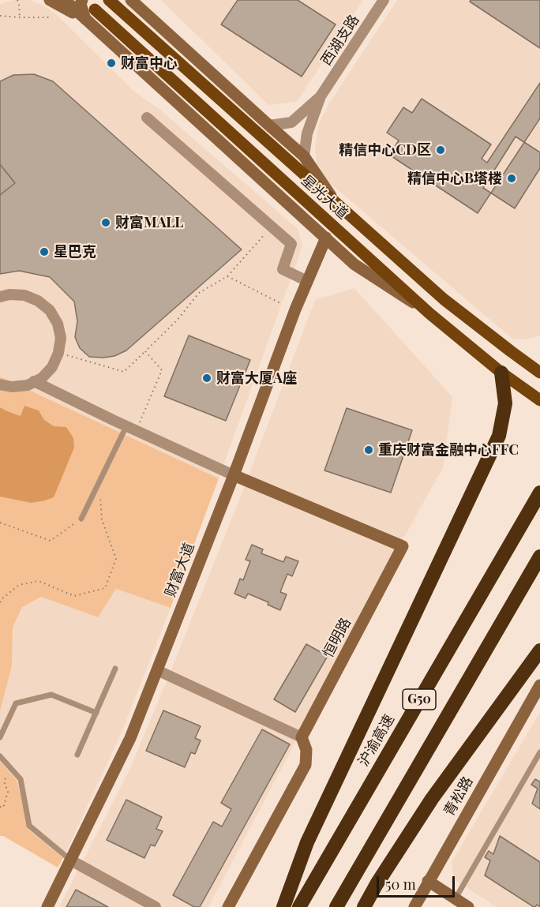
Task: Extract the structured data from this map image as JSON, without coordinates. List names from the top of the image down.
{
  "streets": {
    "highway": ["G50", "沪渝高速"],
    "main road": ["星光大道"],
    "street": [
      "西湖支路",
      "财富大道",
      "恒明路",
      "青松路"
    ]
  },
  "crossings": [
    ["财富大道", "恒明路"]
  ],
  "places": [
    "财富中心",
    "精信中心CD区",
    "精信中心B塔楼",
    "财富MALL",
    "星巴克",
    "财富大厦A座",
    "重庆财富金融中心FFC"
  ],
  "scale_bar": "50 m"
}
